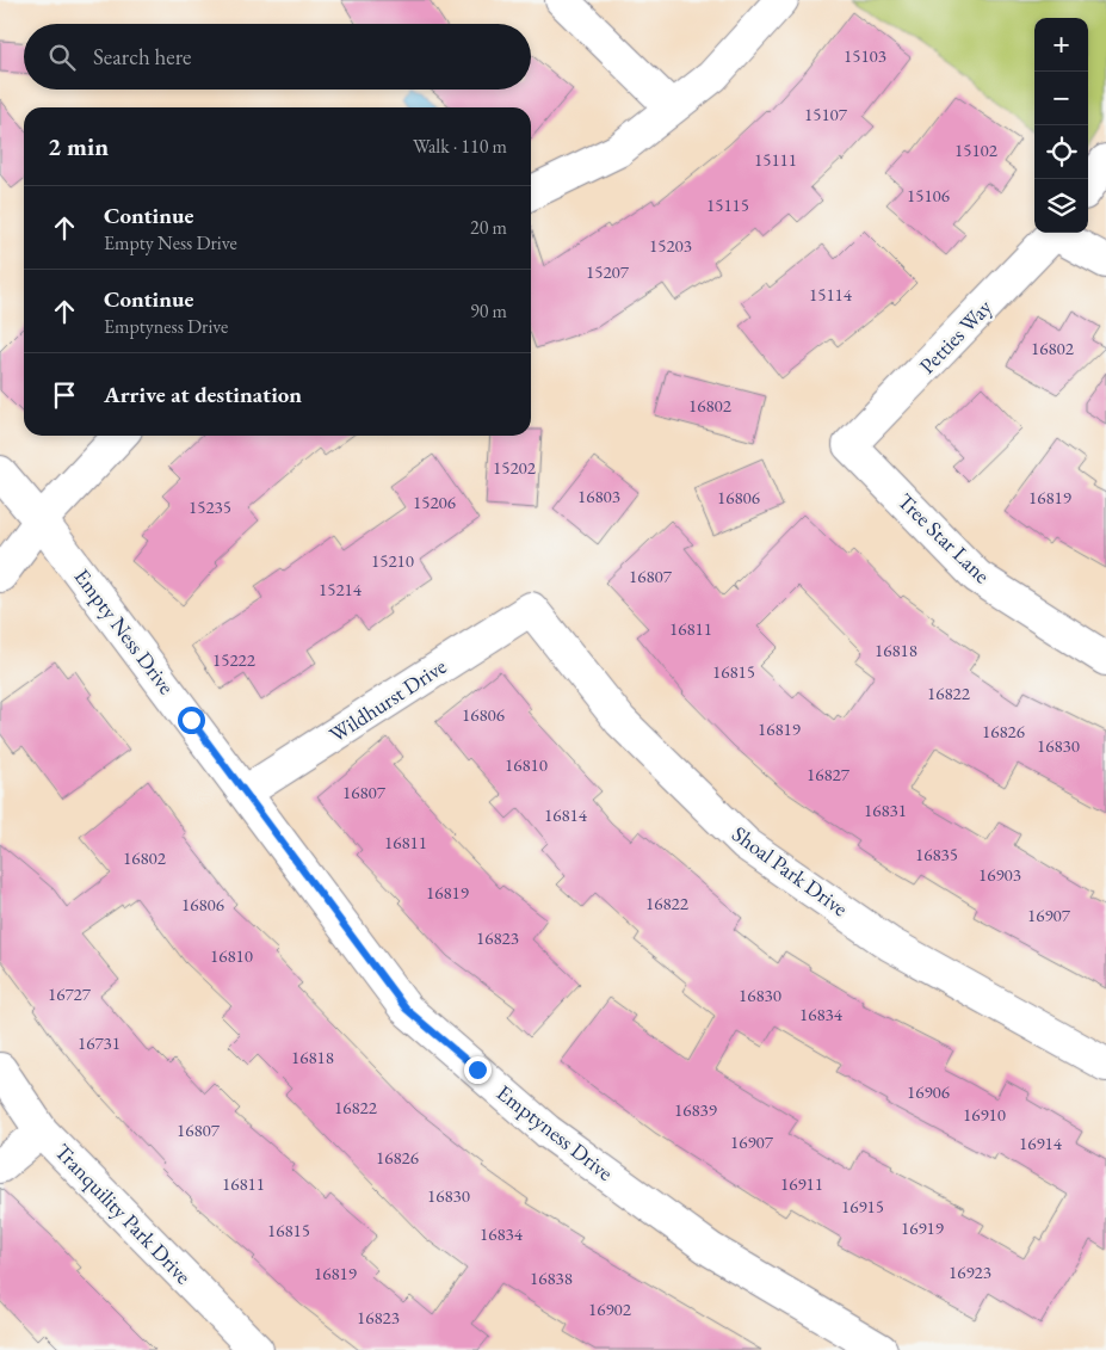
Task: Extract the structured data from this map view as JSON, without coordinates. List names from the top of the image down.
{
  "streets": {
    "street": [
      "Petties Way",
      "Tree Star Lane",
      "Empty Ness Drive",
      "Wildhurst Drive",
      "Shoal Park Drive",
      "Emptyness Drive",
      "Tranquility Park Drive"
    ]
  },
  "crossings": [
    ["Petties Way", "Tree Star Lane"],
    ["Empty Ness Drive", "Wildhurst Drive"],
    ["Empty Ness Drive", "Emptyness Drive"],
    ["Wildhurst Drive", "Shoal Park Drive"],
    ["Wildhurst Drive", "Emptyness Drive"]
  ],
  "house_numbers": [
    "15103",
    "15107",
    "15102",
    "15111",
    "15106",
    "15115",
    "15203",
    "15207",
    "15114",
    "16802",
    "16802",
    "15202",
    "16803",
    "16806",
    "16819",
    "15206",
    "15235",
    "15210",
    "16807",
    "15214",
    "16811",
    "16818",
    "15222",
    "16815",
    "16822",
    "16806",
    "16819",
    "16826",
    "16830",
    "16810",
    "16827",
    "16807",
    "16831",
    "16814",
    "16811",
    "16835",
    "16802",
    "16903",
    "16819",
    "16822",
    "16806",
    "16907",
    "16823",
    "16810",
    "16727",
    "16830",
    "16834",
    "16731",
    "16818",
    "16906",
    "16822",
    "16839",
    "16910",
    "16807",
    "16907",
    "16914",
    "16826",
    "16811",
    "16911",
    "16830",
    "16915",
    "16919",
    "16815",
    "16834",
    "16923",
    "16819",
    "16838",
    "16902",
    "16823"
  ],
  "page": {
    "map_buttons": ["+", "−"],
    "search": "Search here",
    "heading": ["2 min", "Walk · 110 m"],
    "list": [
      ["Continue", "Empty Ness Drive", "20 m"],
      ["Continue", "Emptyness Drive", "90 m"],
      "Arrive at destination"
    ]
  }
}
